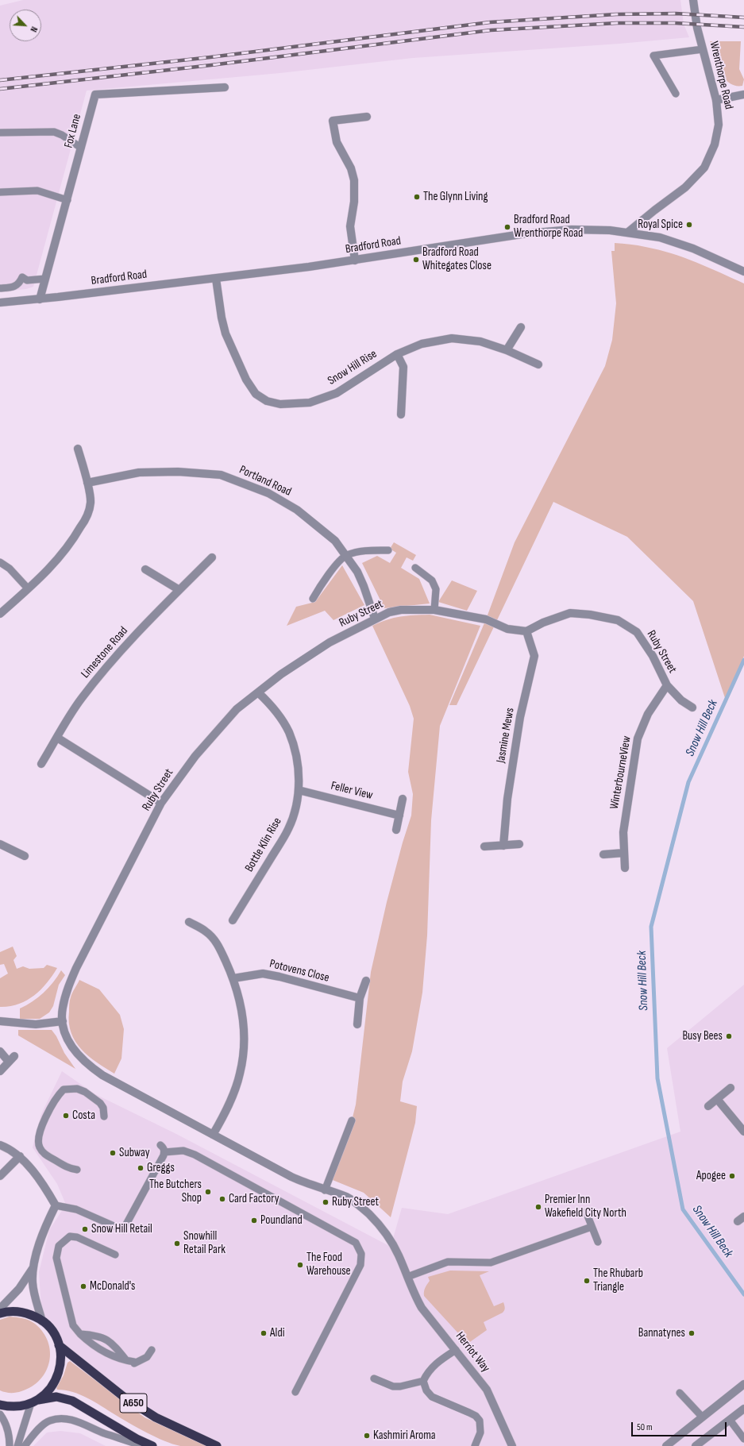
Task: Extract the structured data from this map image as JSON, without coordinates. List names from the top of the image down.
{
  "streets": {
    "highway": ["A650"],
    "street": [
      "Wrenthorpe Road",
      "Fox Lane",
      "Bradford Road",
      "Snow Hill Rise",
      "Portland Road",
      "Ruby Street",
      "Limestone Road",
      "Jasmine Mews",
      "WinterbourneView",
      "Feller View",
      "Bottle Klin Rise",
      "Potovens Close",
      "Herriot Way"
    ]
  },
  "crossings": [
    ["Wrenthorpe Road", "Bradford Road"],
    ["Fox Lane", "Bradford Road"],
    ["Bradford Road", "Snow Hill Rise"],
    ["Portland Road", "Ruby Street"],
    ["Ruby Street", "Jasmine Mews"],
    ["Ruby Street", "WinterbourneView"],
    ["Ruby Street", "Bottle Klin Rise"],
    ["Ruby Street", "Herriot Way"],
    ["Feller View", "Bottle Klin Rise"]
  ],
  "water": ["Snow Hill Beck"],
  "places": [
    "The Glynn Living",
    "Royal Spice",
    "Bradford Road Wrenthorpe Road",
    "Bradford Road Whitegates Close",
    "Busy Bees",
    "Costa",
    "Subway",
    "Greggs",
    "Apogee",
    "The Butchers Shop",
    "Card Factory",
    "Ruby Street",
    "Premier Inn Wakefield City North",
    "Poundland",
    "Snow Hill Retail",
    "Snowhill Retail Park",
    "The Food Warehouse",
    "The Rhubarb Triangle",
    "McDonald's",
    "Aldi",
    "Bannatynes",
    "Kashmiri Aroma"
  ],
  "scale_bar": "50 m",
  "north": "bottom right"
}
